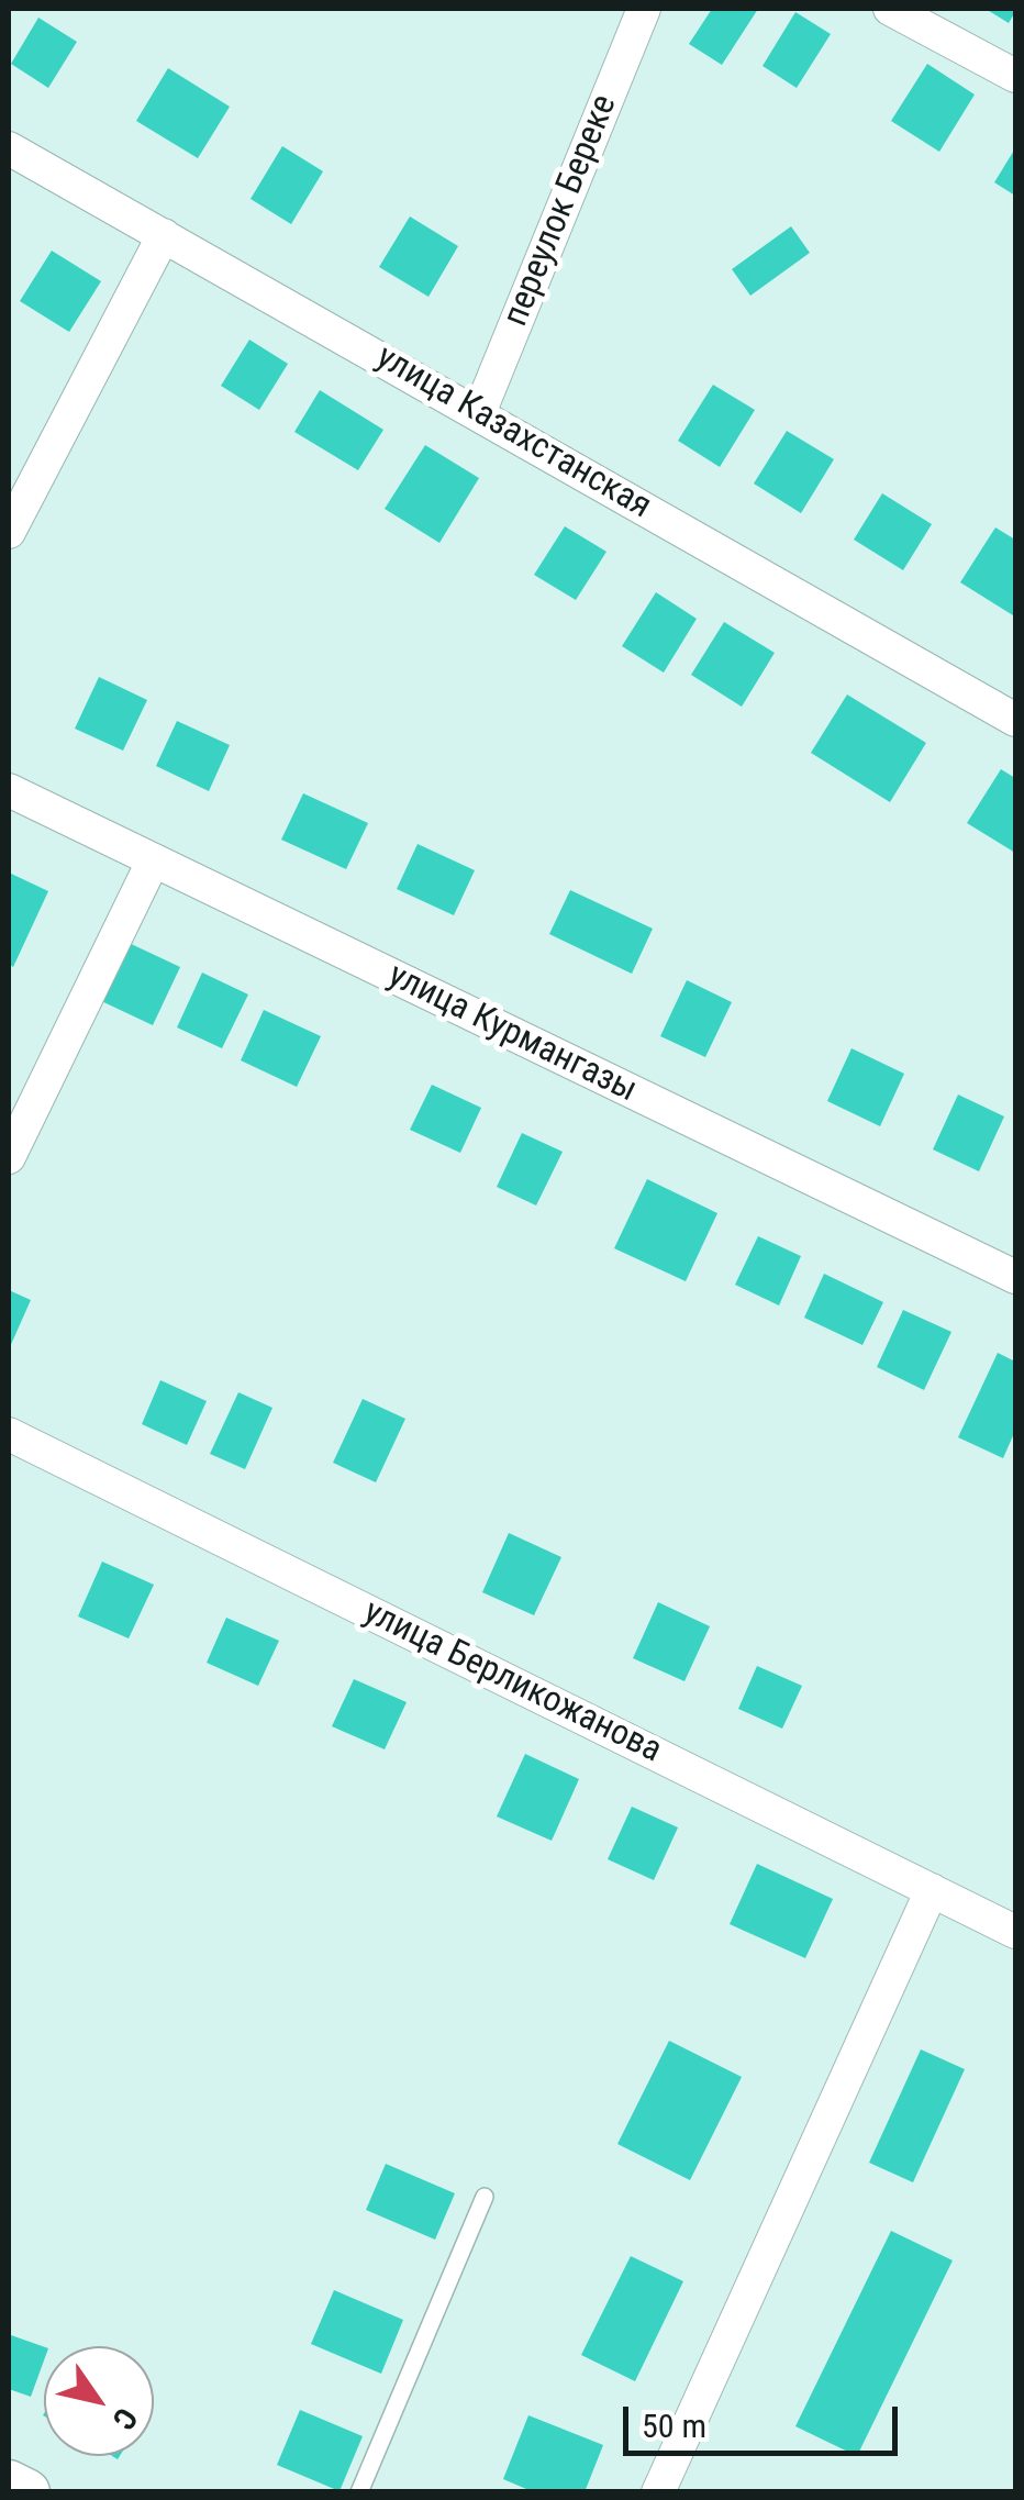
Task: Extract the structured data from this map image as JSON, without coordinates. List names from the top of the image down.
{
  "streets": {
    "street": [
      "переулок Береке",
      "улица Казахстанская",
      "улица Курмангазы",
      "улица Берликожанова"
    ]
  },
  "crossings": [
    ["переулок Береке", "улица Казахстанская"]
  ],
  "scale_bar": "50 m",
  "north": "bottom right"
}
